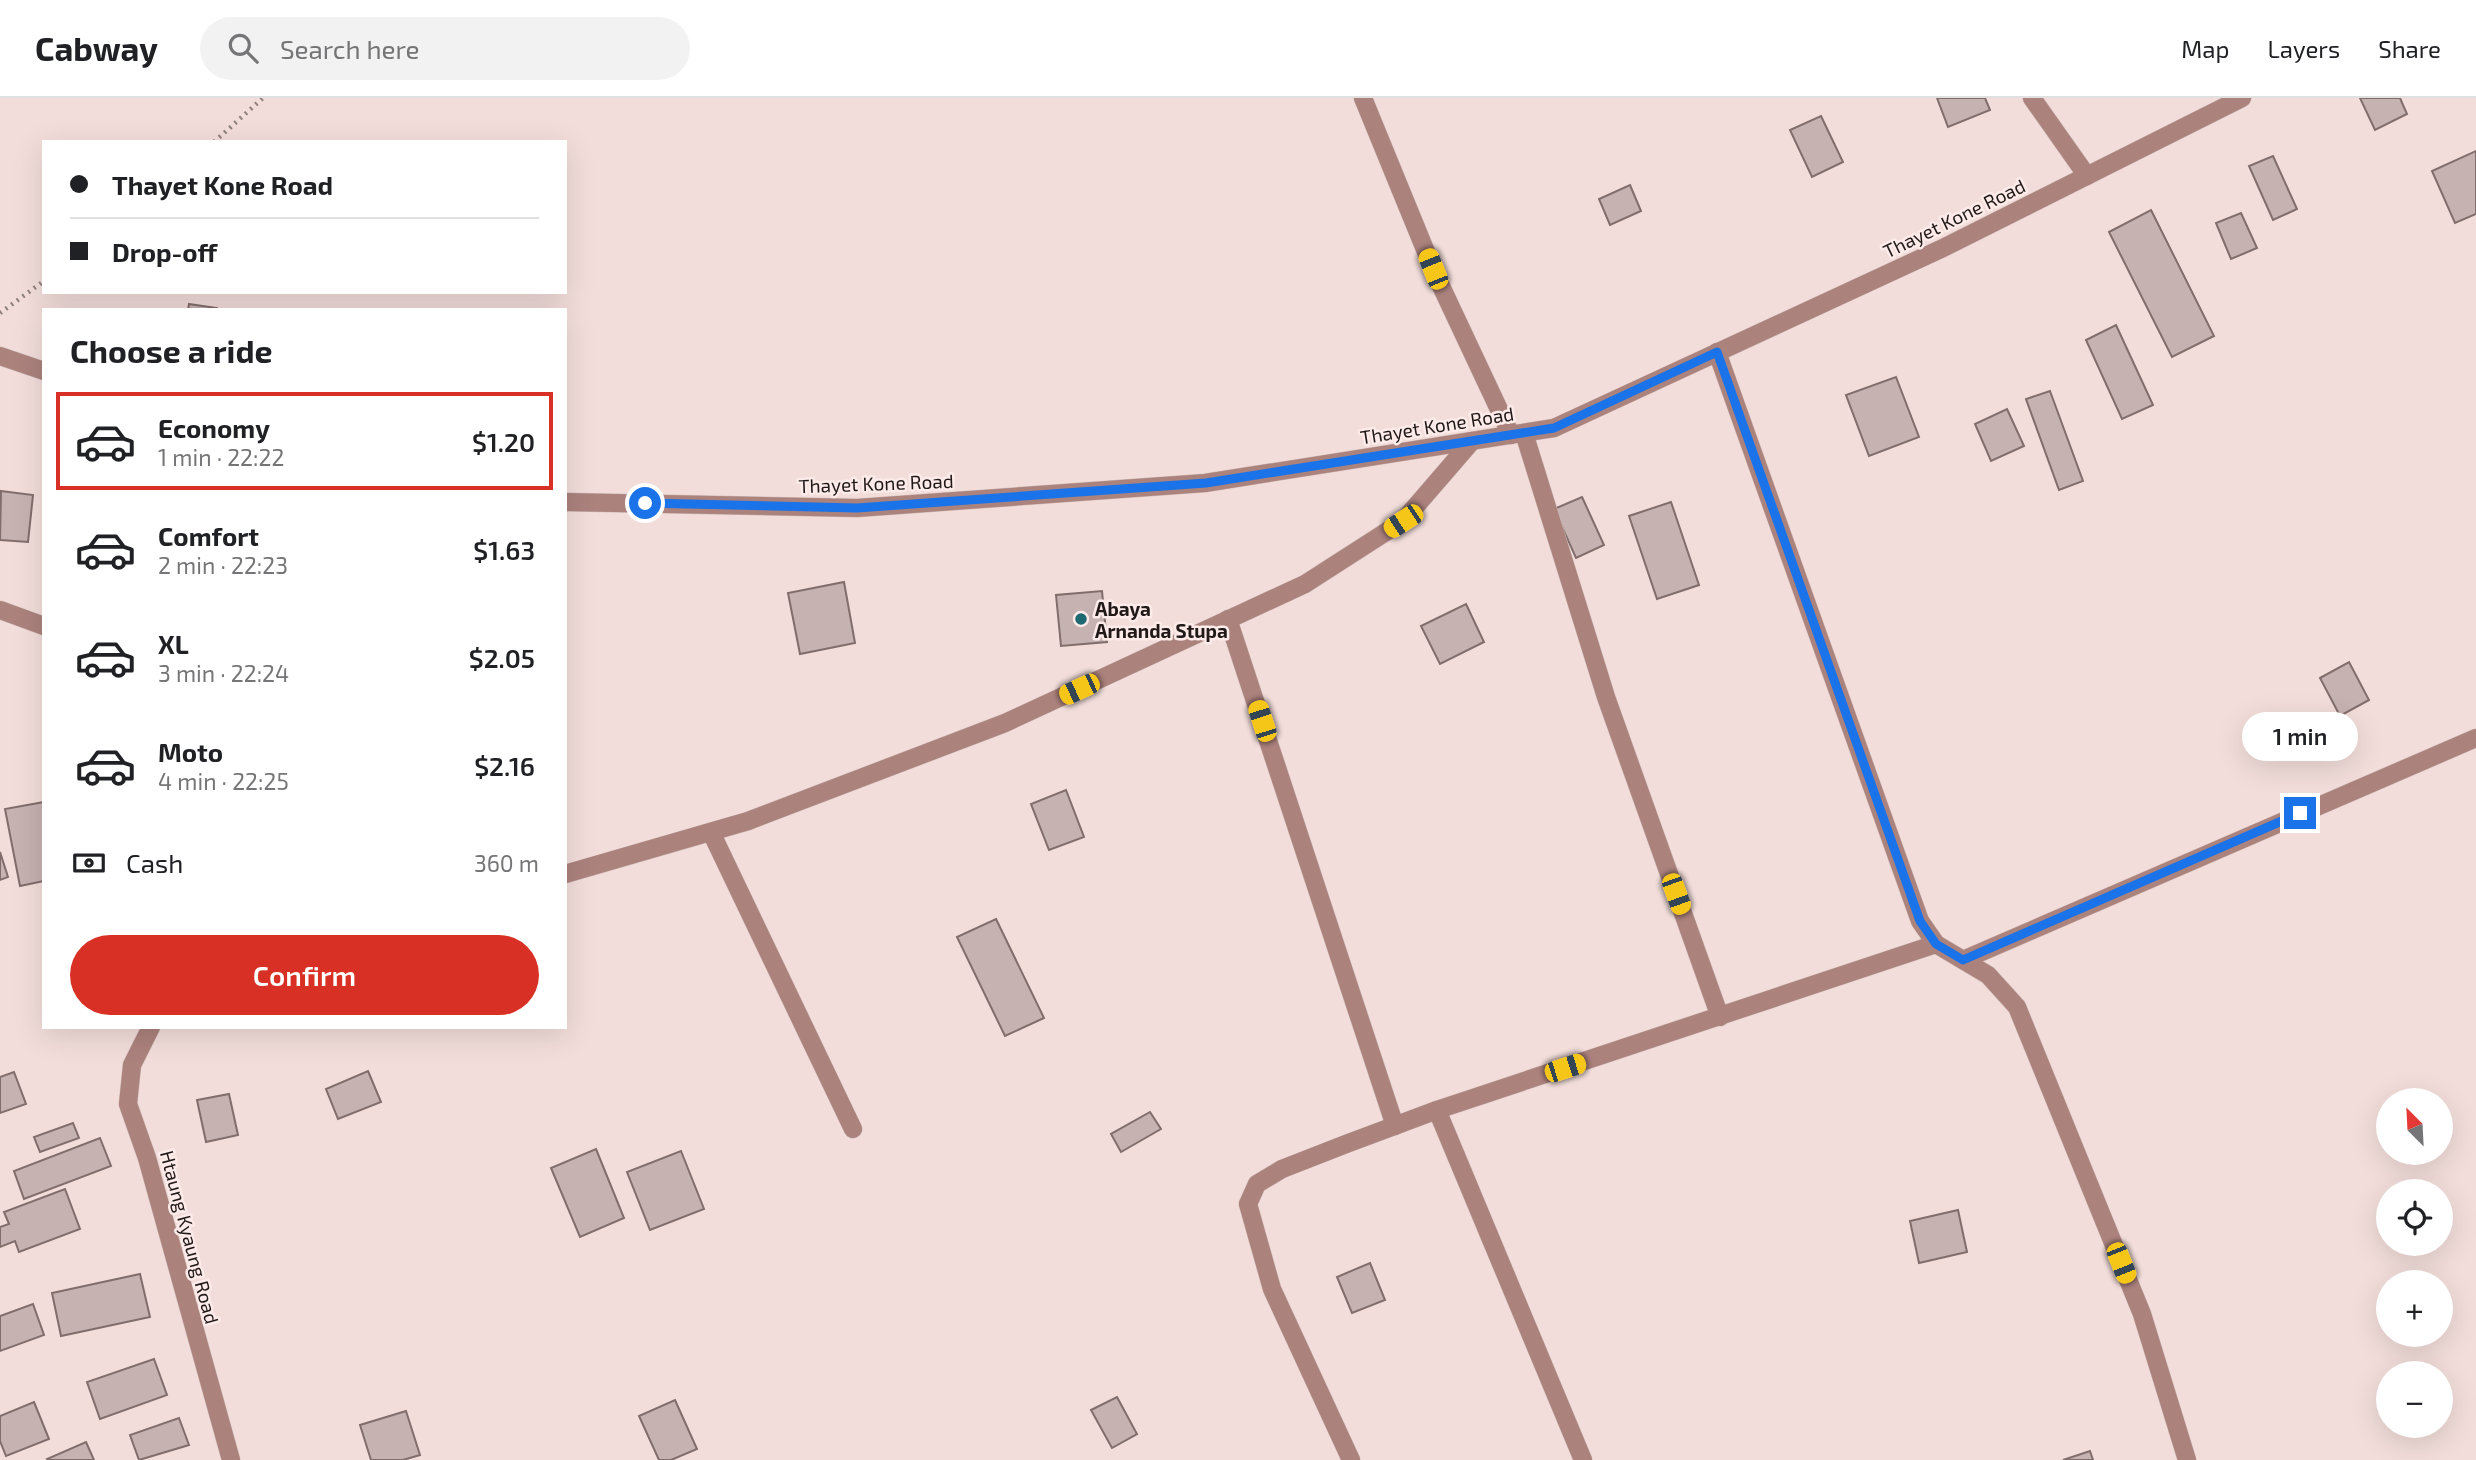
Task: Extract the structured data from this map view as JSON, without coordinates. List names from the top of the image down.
{
  "streets": {
    "street": ["Thayet Kone Road", "Htaung Kyaung Road"]
  },
  "places": ["Abaya Arnanda Stupa"],
  "north": "top left",
  "page": {
    "header": "Cabway",
    "search": "Search here",
    "nav": ["Map", "Layers", "Share"],
    "banner": ["Thayet Kone Road", "Drop-off"],
    "heading": "Choose a ride",
    "list": [
      {
        "name": "Economy",
        "note": "1 min · 22:22",
        "value": "$1.20"
      },
      {
        "name": "Comfort",
        "note": "2 min · 22:23",
        "value": "$1.63"
      },
      {
        "name": "XL",
        "note": "3 min · 22:24",
        "value": "$2.05"
      },
      {
        "name": "Moto",
        "note": "4 min · 22:25",
        "value": "$2.16"
      }
    ],
    "bubble": "1 min",
    "pay": ["Cash", "360 m"],
    "buttons": "Confirm",
    "map_buttons": ["+", "−"]
  }
}
